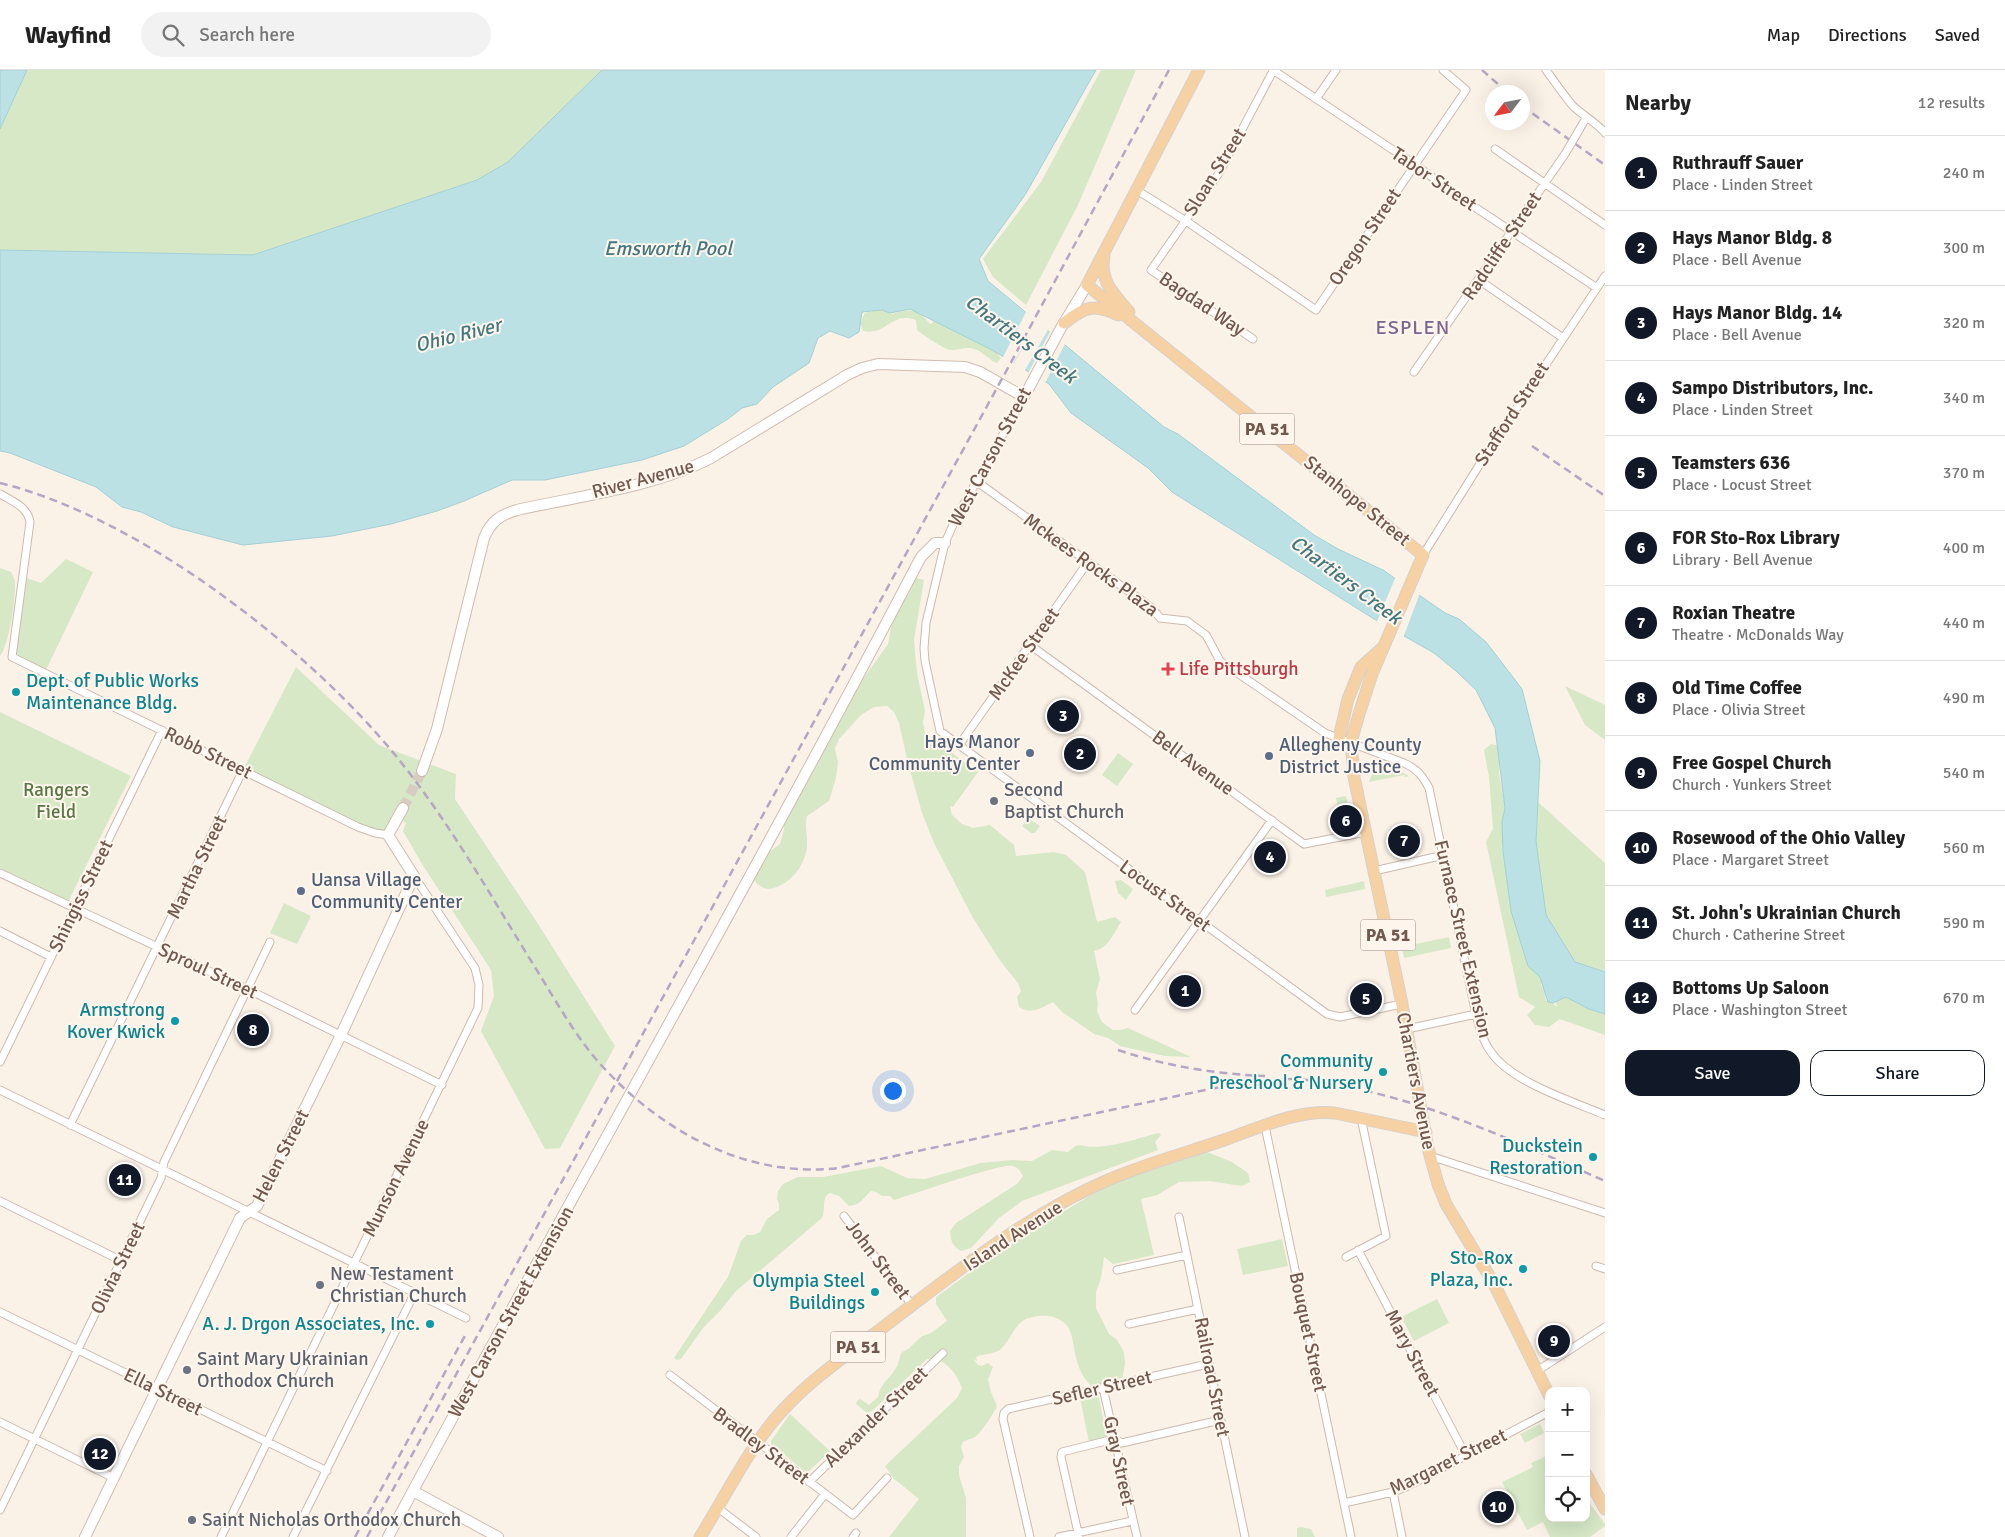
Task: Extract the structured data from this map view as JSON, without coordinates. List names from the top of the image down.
{
  "streets": {
    "main road": [
      "PA 51",
      "West Carson Street",
      "Stanhope Street",
      "Chartiers Avenue",
      "Island Avenue"
    ],
    "street": [
      "Sloan Street",
      "Tabor Street",
      "Oregon Street",
      "Radcliffe Street",
      "Bagdad Way",
      "Stafford Street",
      "River Avenue",
      "Mckees Rocks Plaza",
      "McKee Street",
      "Robb Street",
      "Bell Avenue",
      "Martha Street",
      "Shingiss Street",
      "Locust Street",
      "Furnace Street Extension",
      "Sproul Street",
      "Helen Street",
      "Munson Avenue",
      "John Street",
      "Olivia Street",
      "West Carson Street Extension",
      "Bouquet Street",
      "Mary Street",
      "Railroad Street",
      "Sefler Street",
      "Ella Street",
      "Alexander Street",
      "Bradley Street",
      "Gray Street",
      "Margaret Street"
    ]
  },
  "crossings": [
    ["Sloan Street", "Tabor Street"],
    ["Sloan Street", "Oregon Street"],
    ["Sloan Street", "Bagdad Way"],
    ["Tabor Street", "Oregon Street"],
    ["Tabor Street", "Radcliffe Street"],
    ["Tabor Street", "Stafford Street"],
    ["Stafford Street", "Stanhope Street"],
    ["West Carson Street", "River Avenue"],
    ["West Carson Street", "Stanhope Street"],
    ["West Carson Street", "Mckees Rocks Plaza"],
    ["West Carson Street", "Locust Street"],
    ["West Carson Street", "West Carson Street Extension"],
    ["Stanhope Street", "Mckees Rocks Plaza"],
    ["Stanhope Street", "Furnace Street Extension"],
    ["Stanhope Street", "Chartiers Avenue"],
    ["Mckees Rocks Plaza", "McKee Street"],
    ["Mckees Rocks Plaza", "Furnace Street Extension"],
    ["Mckees Rocks Plaza", "Chartiers Avenue"],
    ["McKee Street", "Bell Avenue"],
    ["McKee Street", "Locust Street"],
    ["Robb Street", "Martha Street"],
    ["Robb Street", "Shingiss Street"],
    ["Bell Avenue", "Chartiers Avenue"],
    ["Martha Street", "Sproul Street"],
    ["Shingiss Street", "Sproul Street"],
    ["Locust Street", "Chartiers Avenue"],
    ["Furnace Street Extension", "Chartiers Avenue"],
    ["Sproul Street", "Helen Street"],
    ["Sproul Street", "Munson Avenue"],
    ["Sproul Street", "Olivia Street"],
    ["Chartiers Avenue", "Island Avenue"],
    ["Helen Street", "Munson Avenue"],
    ["Helen Street", "Ella Street"],
    ["Munson Avenue", "Ella Street"],
    ["Island Avenue", "John Street"],
    ["Island Avenue", "Bouquet Street"],
    ["Island Avenue", "Bradley Street"],
    ["Olivia Street", "Ella Street"],
    ["Bouquet Street", "Margaret Street"],
    ["Mary Street", "Margaret Street"],
    ["Railroad Street", "Sefler Street"],
    ["Sefler Street", "Gray Street"],
    ["Alexander Street", "Bradley Street"]
  ],
  "districts": ["ESPLEN"],
  "water": ["Emsworth Pool", "Ohio River", "Chartiers Creek"],
  "parks": ["Rangers Field"],
  "places": {
    "health": ["Life Pittsburgh"],
    "other": [
      "Dept. of Public Works Maintenance Bldg.",
      "Hays Manor Community Center",
      "Allegheny County District Justice",
      "Second Baptist Church",
      "Uansa Village Community Center",
      "Armstrong Kover Kwick",
      "Community Preschool & Nursery",
      "Duckstein Restoration",
      "Sto-Rox Plaza, Inc.",
      "New Testament Christian Church",
      "Olympia Steel Buildings",
      "A. J. Drgon Associates, Inc.",
      "Saint Mary Ukrainian Orthodox Church",
      "Saint Nicholas Orthodox Church"
    ]
  },
  "north": "bottom left",
  "page": {
    "header": "Wayfind",
    "search": "Search here",
    "nav": ["Map", "Directions", "Saved"],
    "heading": ["Nearby", "12 results"],
    "list": [
      {
        "mark": "1",
        "name": "Ruthrauff Sauer",
        "note": "Place · Linden Street",
        "value": "240 m"
      },
      {
        "mark": "2",
        "name": "Hays Manor Bldg. 8",
        "note": "Place · Bell Avenue",
        "value": "300 m"
      },
      {
        "mark": "3",
        "name": "Hays Manor Bldg. 14",
        "note": "Place · Bell Avenue",
        "value": "320 m"
      },
      {
        "mark": "4",
        "name": "Sampo Distributors, Inc.",
        "note": "Place · Linden Street",
        "value": "340 m"
      },
      {
        "mark": "5",
        "name": "Teamsters 636",
        "note": "Place · Locust Street",
        "value": "370 m"
      },
      {
        "mark": "6",
        "name": "FOR Sto-Rox Library",
        "note": "Library · Bell Avenue",
        "value": "400 m"
      },
      {
        "mark": "7",
        "name": "Roxian Theatre",
        "note": "Theatre · McDonalds Way",
        "value": "440 m"
      },
      {
        "mark": "8",
        "name": "Old Time Coffee",
        "note": "Place · Olivia Street",
        "value": "490 m"
      },
      {
        "mark": "9",
        "name": "Free Gospel Church",
        "note": "Church · Yunkers Street",
        "value": "540 m"
      },
      {
        "mark": "10",
        "name": "Rosewood of the Ohio Valley",
        "note": "Place · Margaret Street",
        "value": "560 m"
      },
      {
        "mark": "11",
        "name": "St. John's Ukrainian Church",
        "note": "Church · Catherine Street",
        "value": "590 m"
      },
      {
        "mark": "12",
        "name": "Bottoms Up Saloon",
        "note": "Place · Washington Street",
        "value": "670 m"
      }
    ],
    "pins": [
      "3",
      "2",
      "6",
      "7",
      "4",
      "1",
      "5",
      "8",
      "11",
      "9",
      "12",
      "10"
    ],
    "buttons": ["Save", "Share"],
    "map_buttons": ["+", "−"]
  }
}
